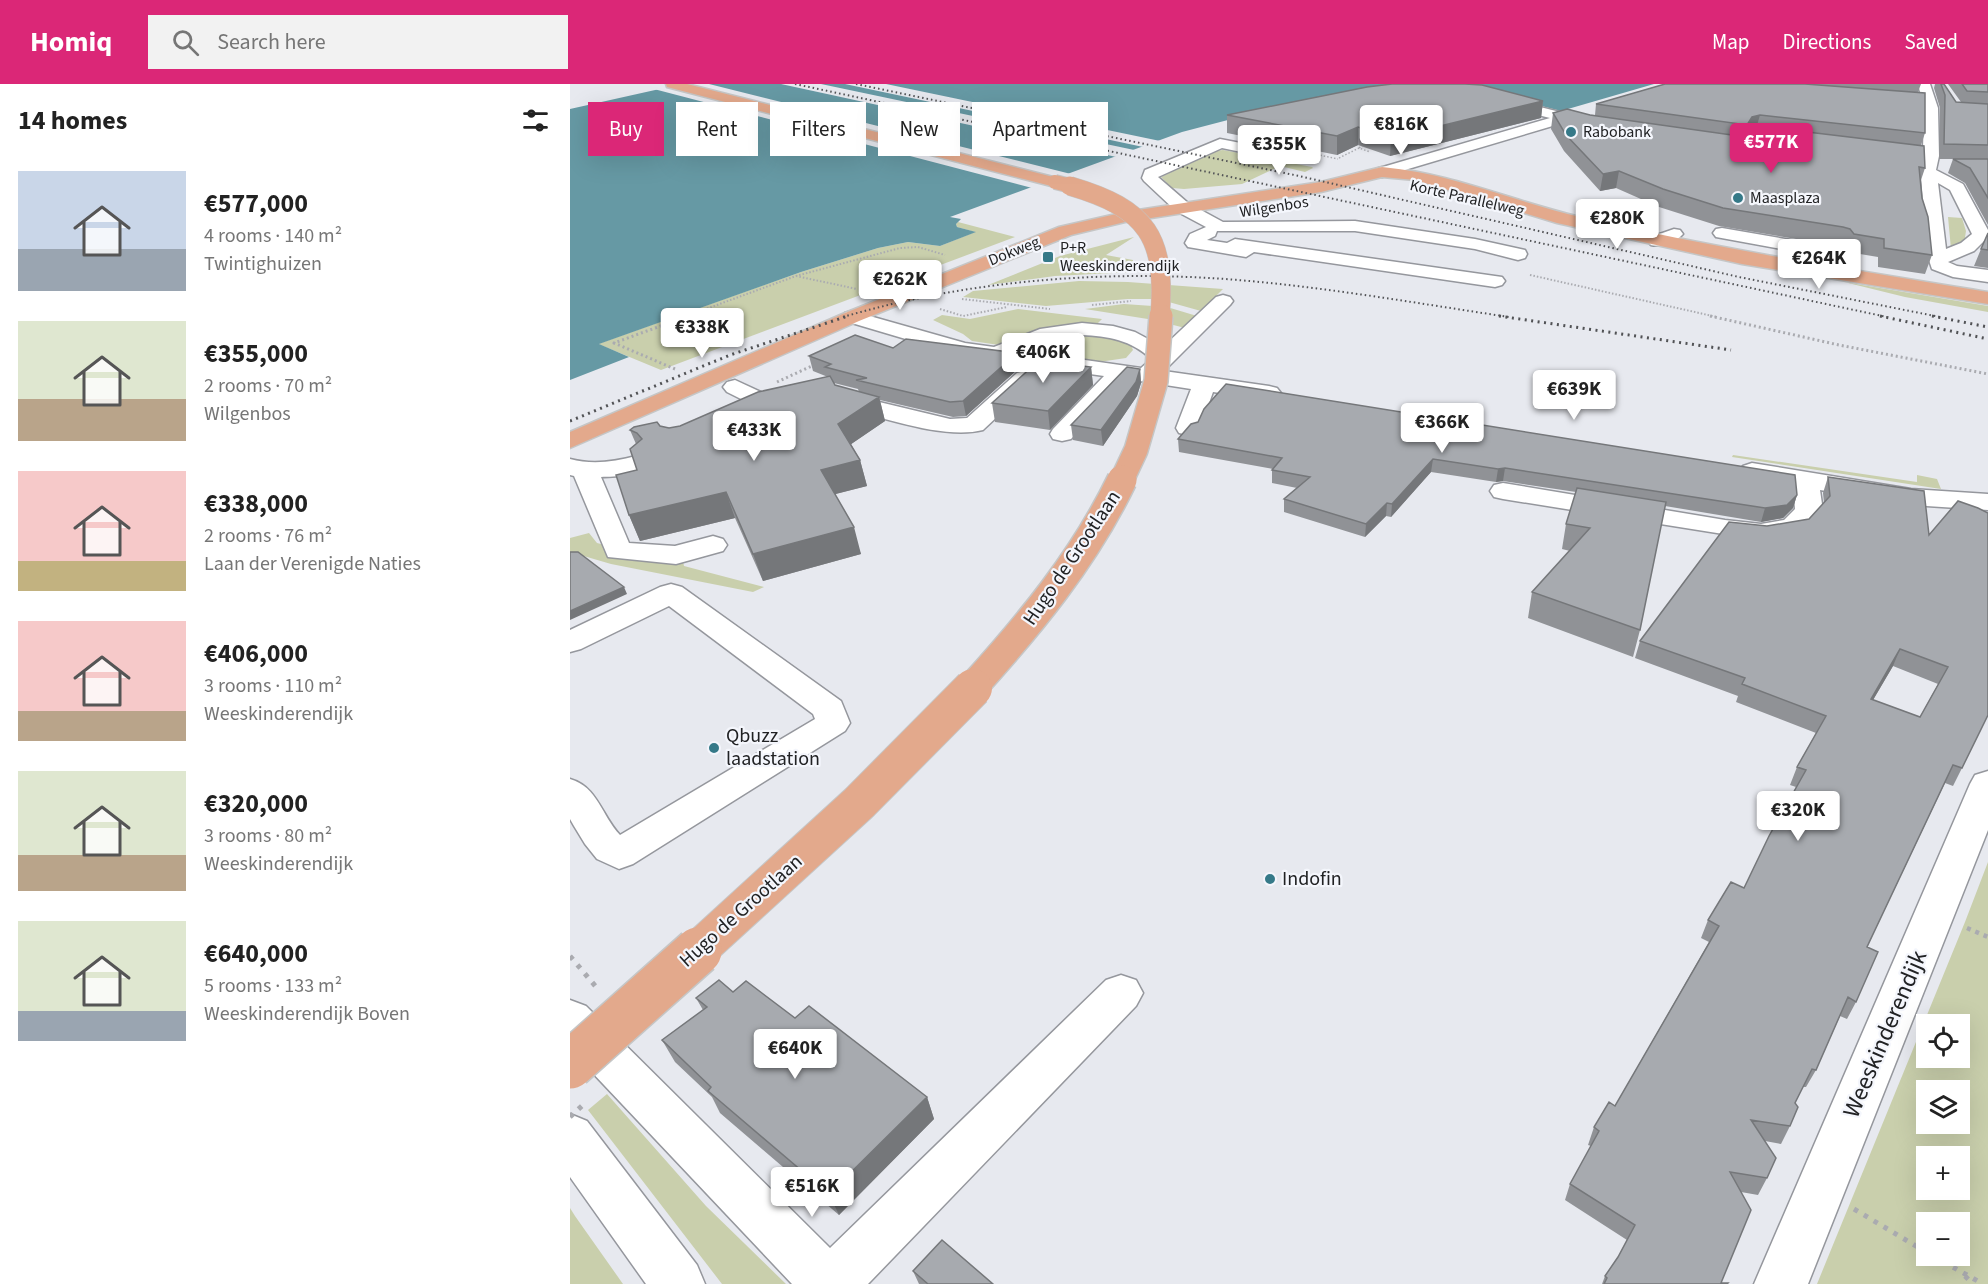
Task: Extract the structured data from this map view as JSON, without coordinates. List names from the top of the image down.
{
  "streets": {
    "main road": [
      "Korte Parallelweg",
      "Wilgenbos",
      "Dokweg",
      "Hugo de Grootlaan"
    ],
    "street": ["Weeskinderendijk"]
  },
  "crossings": [
    ["Korte Parallelweg", "Wilgenbos"],
    ["Wilgenbos", "Dokweg"]
  ],
  "places": {
    "other": [
      "Rabobank",
      "Maasplaza",
      "Qbuzz laadstation",
      "Indofin"
    ],
    "transit": ["P+R Weeskinderendijk"]
  },
  "page": {
    "header": "Homiq",
    "search": "Search here",
    "nav": ["Map", "Directions", "Saved"],
    "heading": "14 homes",
    "chip": [
      "Buy",
      "Rent",
      "Filters",
      "New",
      "Apartment"
    ],
    "price": [
      "€816K",
      "€577K",
      "€355K",
      "€280K",
      "€264K",
      "€262K",
      "€338K",
      "€406K",
      "€639K",
      "€366K",
      "€433K",
      "€320K",
      "€640K",
      "€516K"
    ],
    "list": [
      {
        "name": "€577,000",
        "note": "4 rooms · 140 m² · Twintighuizen"
      },
      {
        "name": "€355,000",
        "note": "2 rooms · 70 m² · Wilgenbos"
      },
      {
        "name": "€338,000",
        "note": "2 rooms · 76 m² · Laan der Verenigde Naties"
      },
      {
        "name": "€406,000",
        "note": "3 rooms · 110 m² · Weeskinderendijk"
      },
      {
        "name": "€320,000",
        "note": "3 rooms · 80 m² · Weeskinderendijk"
      },
      {
        "name": "€640,000",
        "note": "5 rooms · 133 m² · Weeskinderendijk Boven"
      }
    ],
    "map_buttons": ["+", "−"]
  }
}
